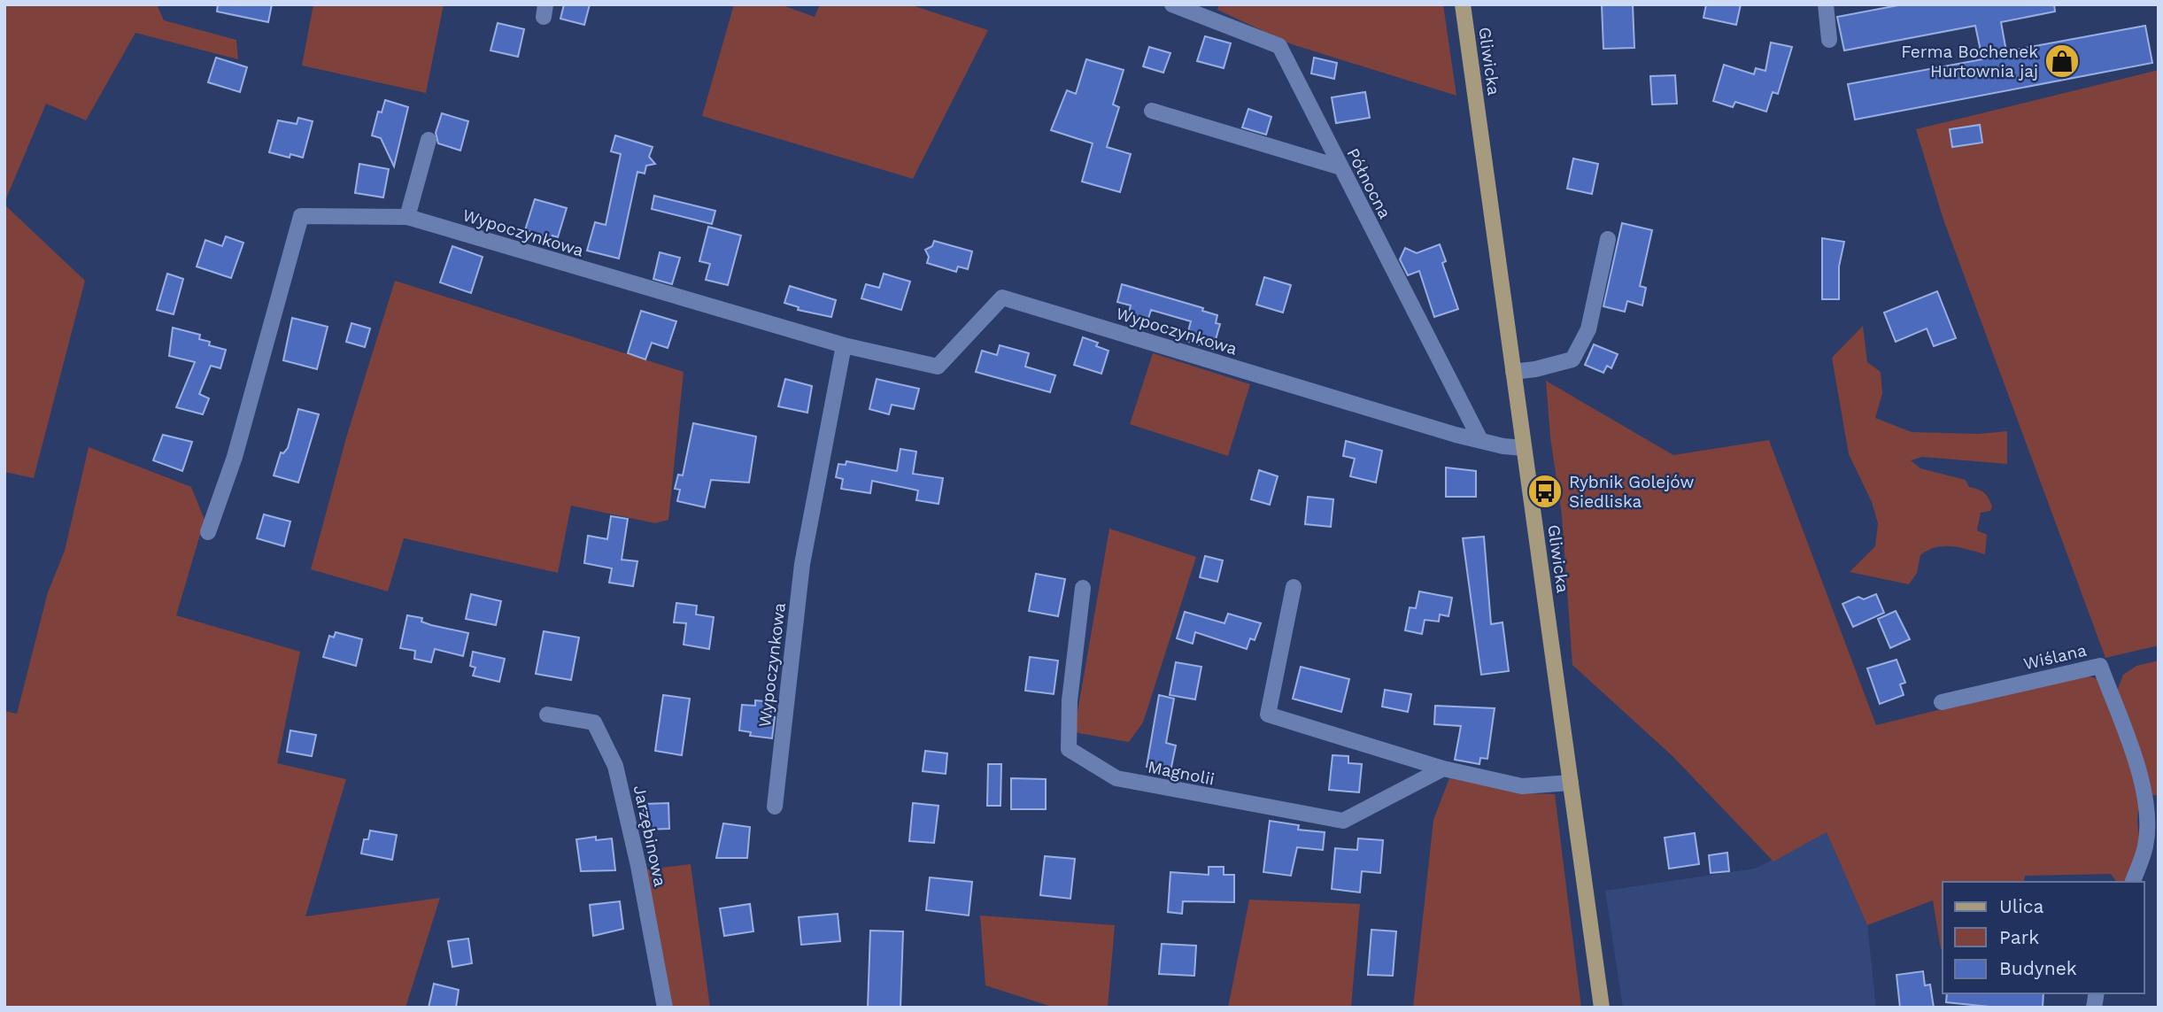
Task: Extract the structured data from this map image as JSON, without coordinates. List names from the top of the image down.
{
  "streets": {
    "main road": ["Gliwicka"],
    "street": [
      "Północna",
      "Wypoczynkowa",
      "Wiślana",
      "Magnolii",
      "Jarzębinowa"
    ]
  },
  "crossings": [
    ["Gliwicka", "Wypoczynkowa"],
    ["Północna", "Wypoczynkowa"]
  ],
  "places": {
    "shop": ["Ferma Bochenek Hurtownia jaj"],
    "bus stop": ["Rybnik Golejów Siedliska"]
  },
  "legend": ["Ulica", "Park", "Budynek"]
}
